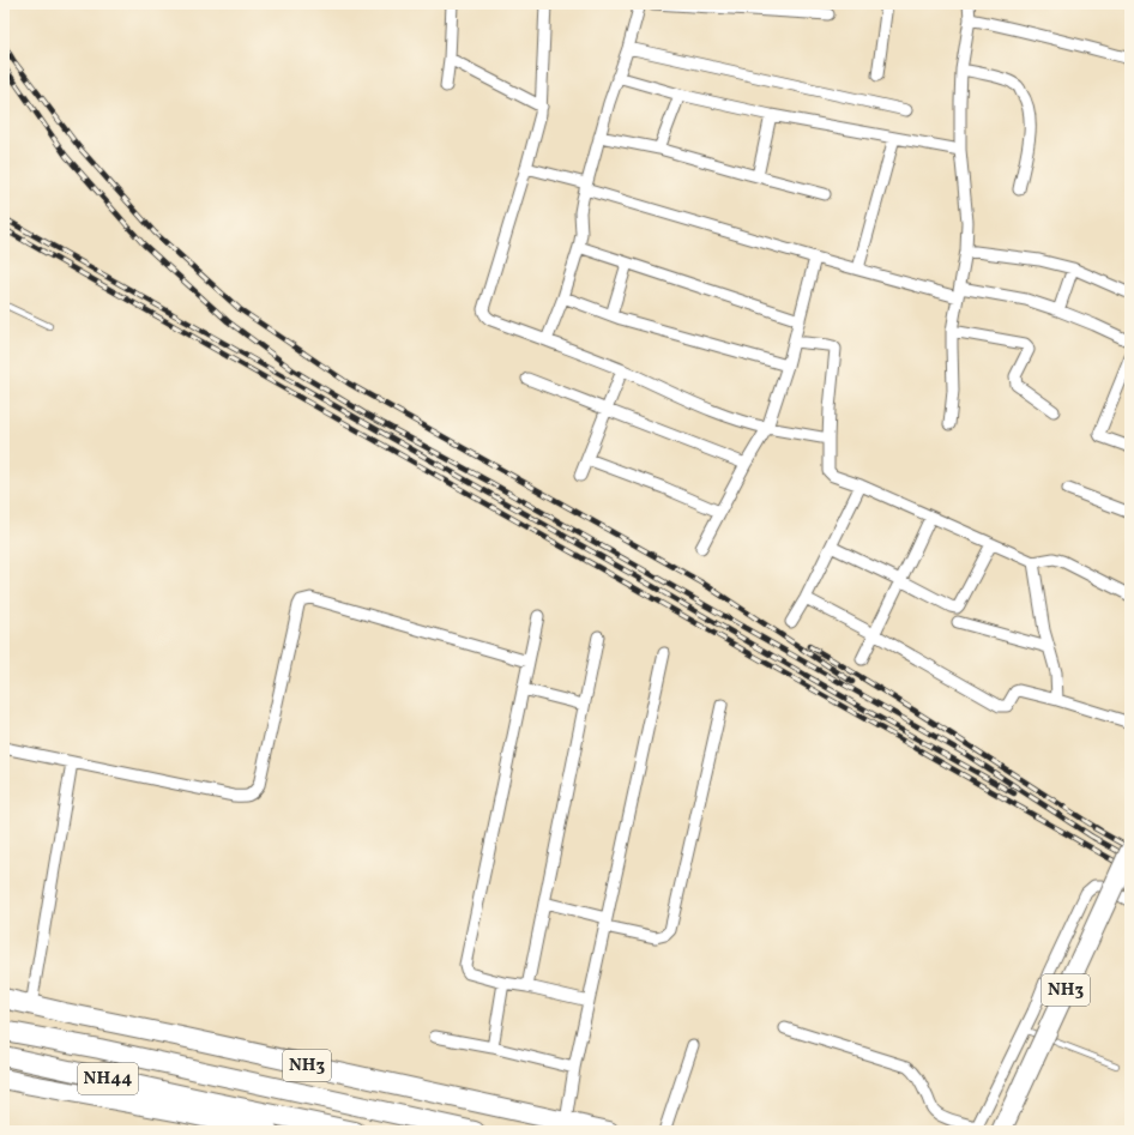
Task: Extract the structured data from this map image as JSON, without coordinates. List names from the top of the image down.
{
  "streets": {
    "highway": ["NH3", "NH44"]
  }
}
